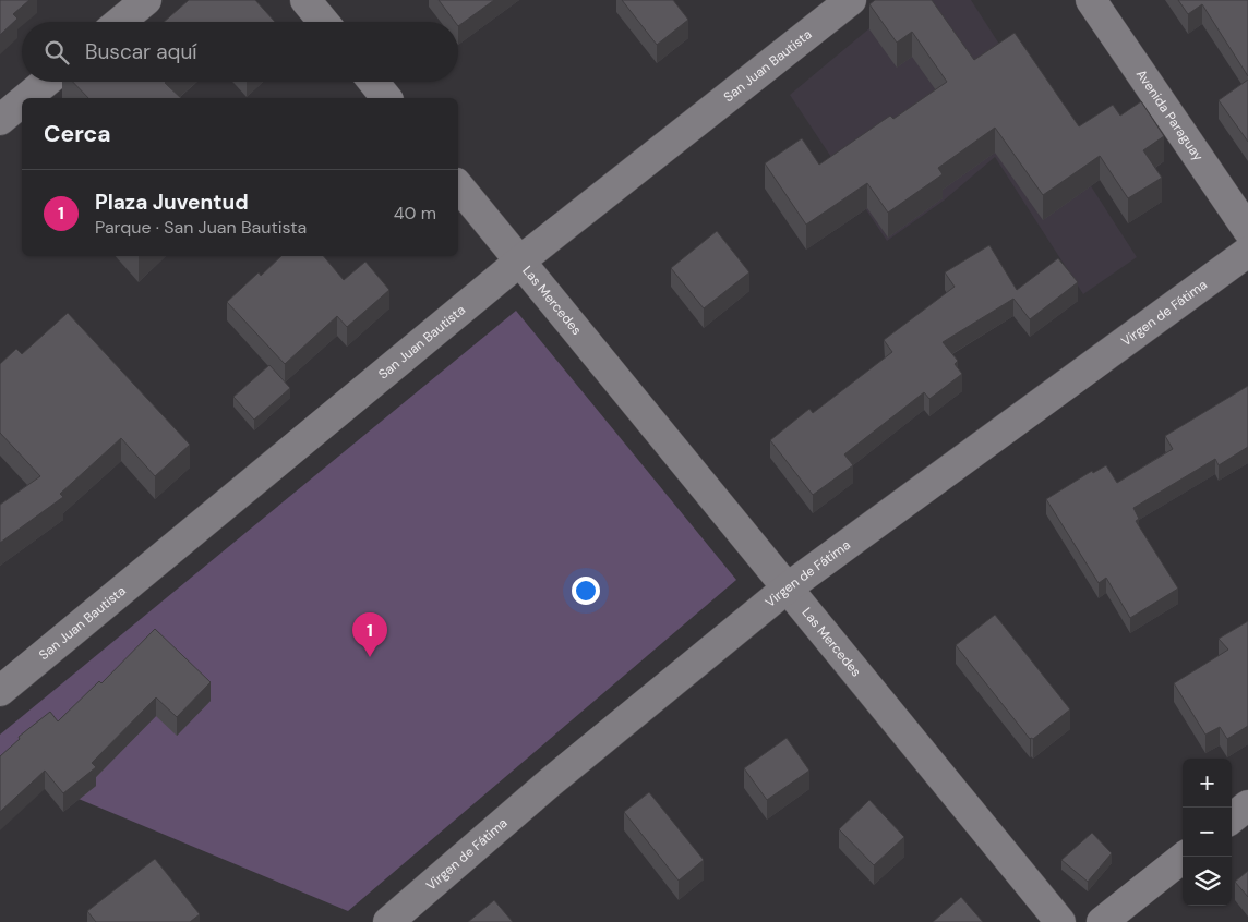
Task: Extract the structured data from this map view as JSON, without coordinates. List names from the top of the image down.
{
  "streets": {
    "street": [
      "San Juan Bautista",
      "Avenida Paraguay",
      "Las Mercedes",
      "Virgen de Fátima"
    ]
  },
  "crossings": [
    ["San Juan Bautista", "Las Mercedes"],
    ["Las Mercedes", "Virgen de Fátima"]
  ],
  "page": {
    "search": "Buscar aquí",
    "heading": "Cerca",
    "list": [
      {
        "mark": "1",
        "name": "Plaza Juventud",
        "note": "Parque · San Juan Bautista",
        "value": "40 m"
      }
    ],
    "pins": "1",
    "map_buttons": ["+", "−"]
  }
}
